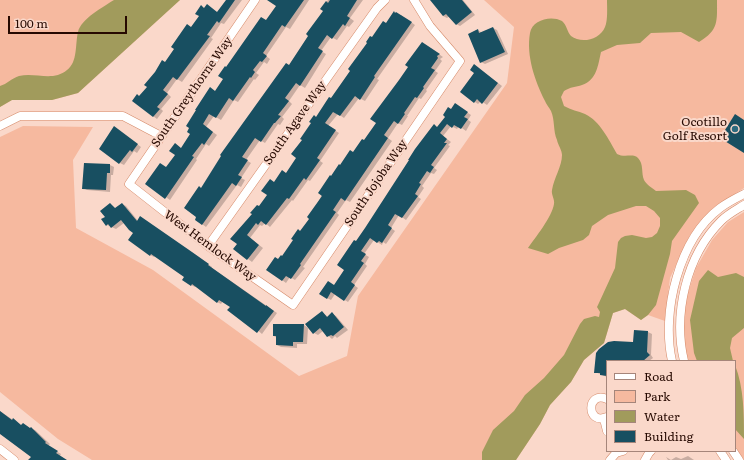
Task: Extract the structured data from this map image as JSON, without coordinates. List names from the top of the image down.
{
  "streets": {
    "street": [
      "South Greythorne Way",
      "South Agave Way",
      "South Jojoba Way",
      "West Hemlock Way"
    ]
  },
  "crossings": [
    ["South Greythorne Way", "West Hemlock Way"],
    ["South Agave Way", "West Hemlock Way"],
    ["South Jojoba Way", "West Hemlock Way"]
  ],
  "places": ["Ocotillo Golf Resort"],
  "legend": [
    "Road",
    "Park",
    "Water",
    "Building"
  ],
  "scale_bar": "100 m"
}
